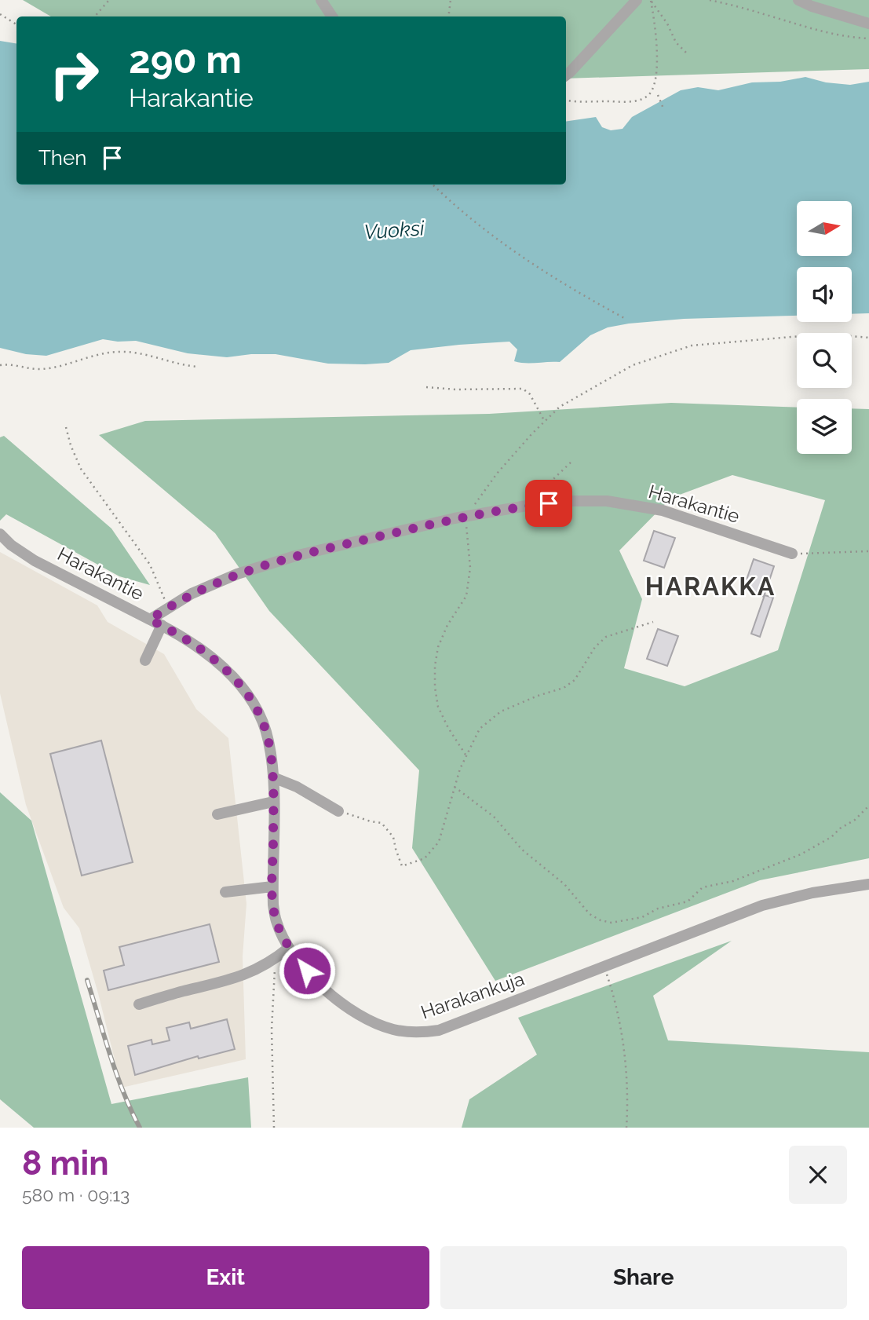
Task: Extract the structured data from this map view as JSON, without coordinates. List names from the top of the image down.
{
  "streets": {
    "street": ["Harakantie", "Harakankuja"]
  },
  "crossings": [
    ["Harakantie", "Harakankuja"]
  ],
  "districts": ["HARAKKA"],
  "water": ["Vuoksi"],
  "north": "right",
  "page": {
    "turn": ["290 m", "Harakantie"],
    "then": "Then",
    "heading": ["8 min", "580 m · 09:13"],
    "buttons": ["Exit", "Share"]
  }
}
